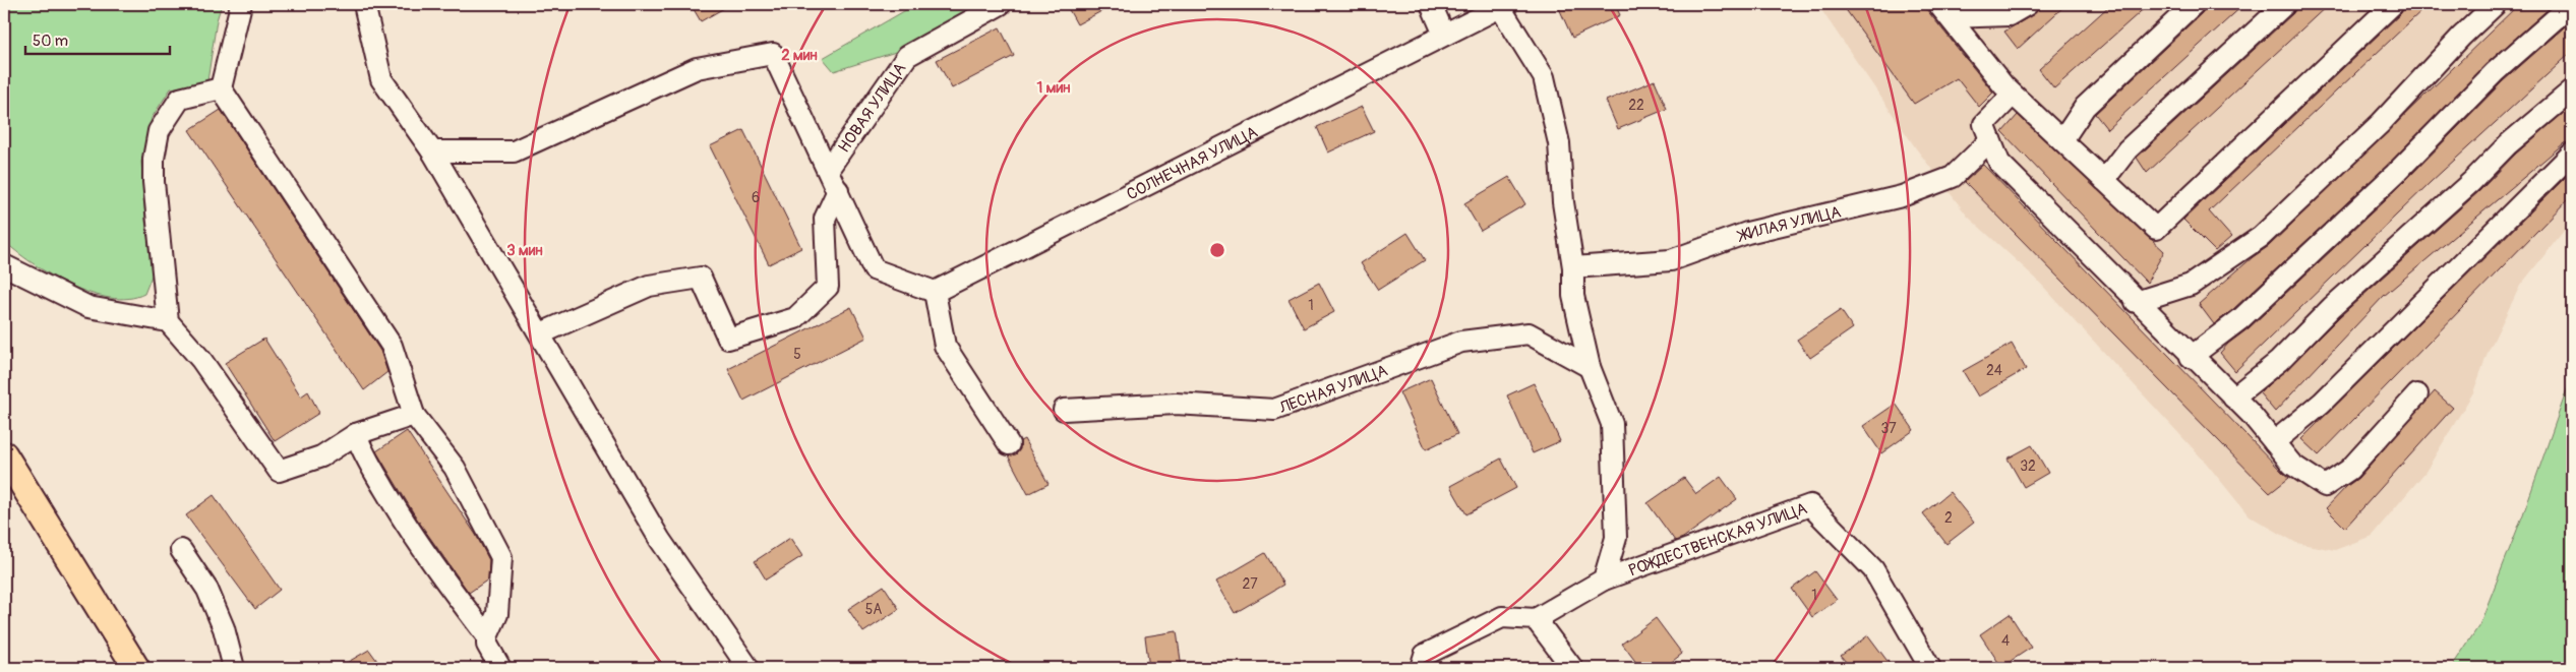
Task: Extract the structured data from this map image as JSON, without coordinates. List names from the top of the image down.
{
  "streets": {
    "street": [
      "НОВАЯ УЛИЦА",
      "СОЛНЕЧНАЯ УЛИЦА",
      "ЖИЛАЯ УЛИЦА",
      "ЛЕСНАЯ УЛИЦА",
      "РОЖДЕСТВЕНСКАЯ УЛИЦА"
    ]
  },
  "house_numbers": [
    "22",
    "6",
    "1",
    "5",
    "24",
    "37",
    "32",
    "2",
    "27",
    "1",
    "5А",
    "4"
  ],
  "scale_bar": "50 m",
  "rings": ["2 мин", "1 мин", "3 мин"]
}
